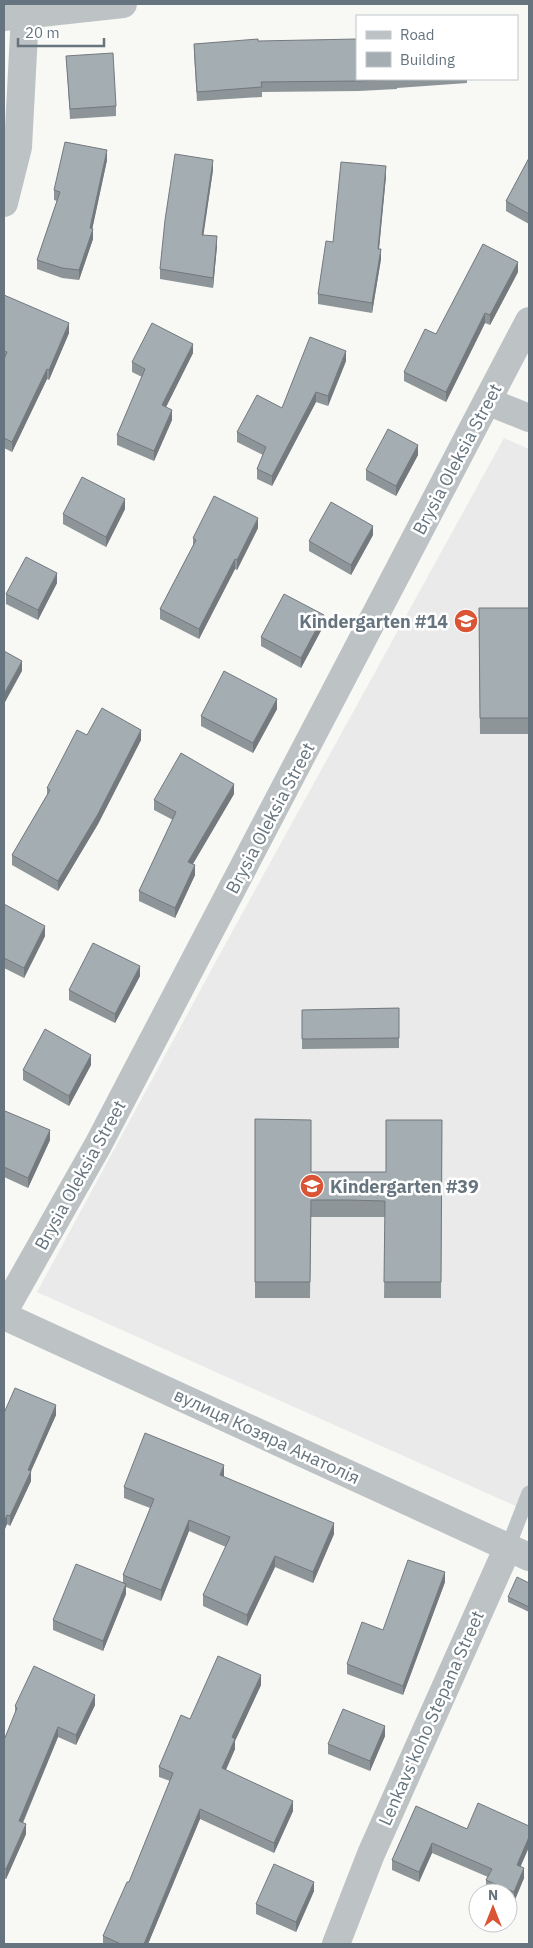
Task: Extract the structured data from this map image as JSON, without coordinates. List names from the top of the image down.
{
  "streets": {
    "street": ["Brysia Oleksia Street", "вулиця Козяра Анатолія", "Lenkavsʹkoho Stepana Street"]
  },
  "crossings": [
    ["вулиця Козяра Анатолія", "Lenkavsʹkoho Stepana Street"]
  ],
  "places": {
    "school or university": ["Kindergarten #14", "Kindergarten #39"]
  },
  "legend": ["Road", "Building"],
  "scale_bar": "20 m",
  "north": "top"
}
